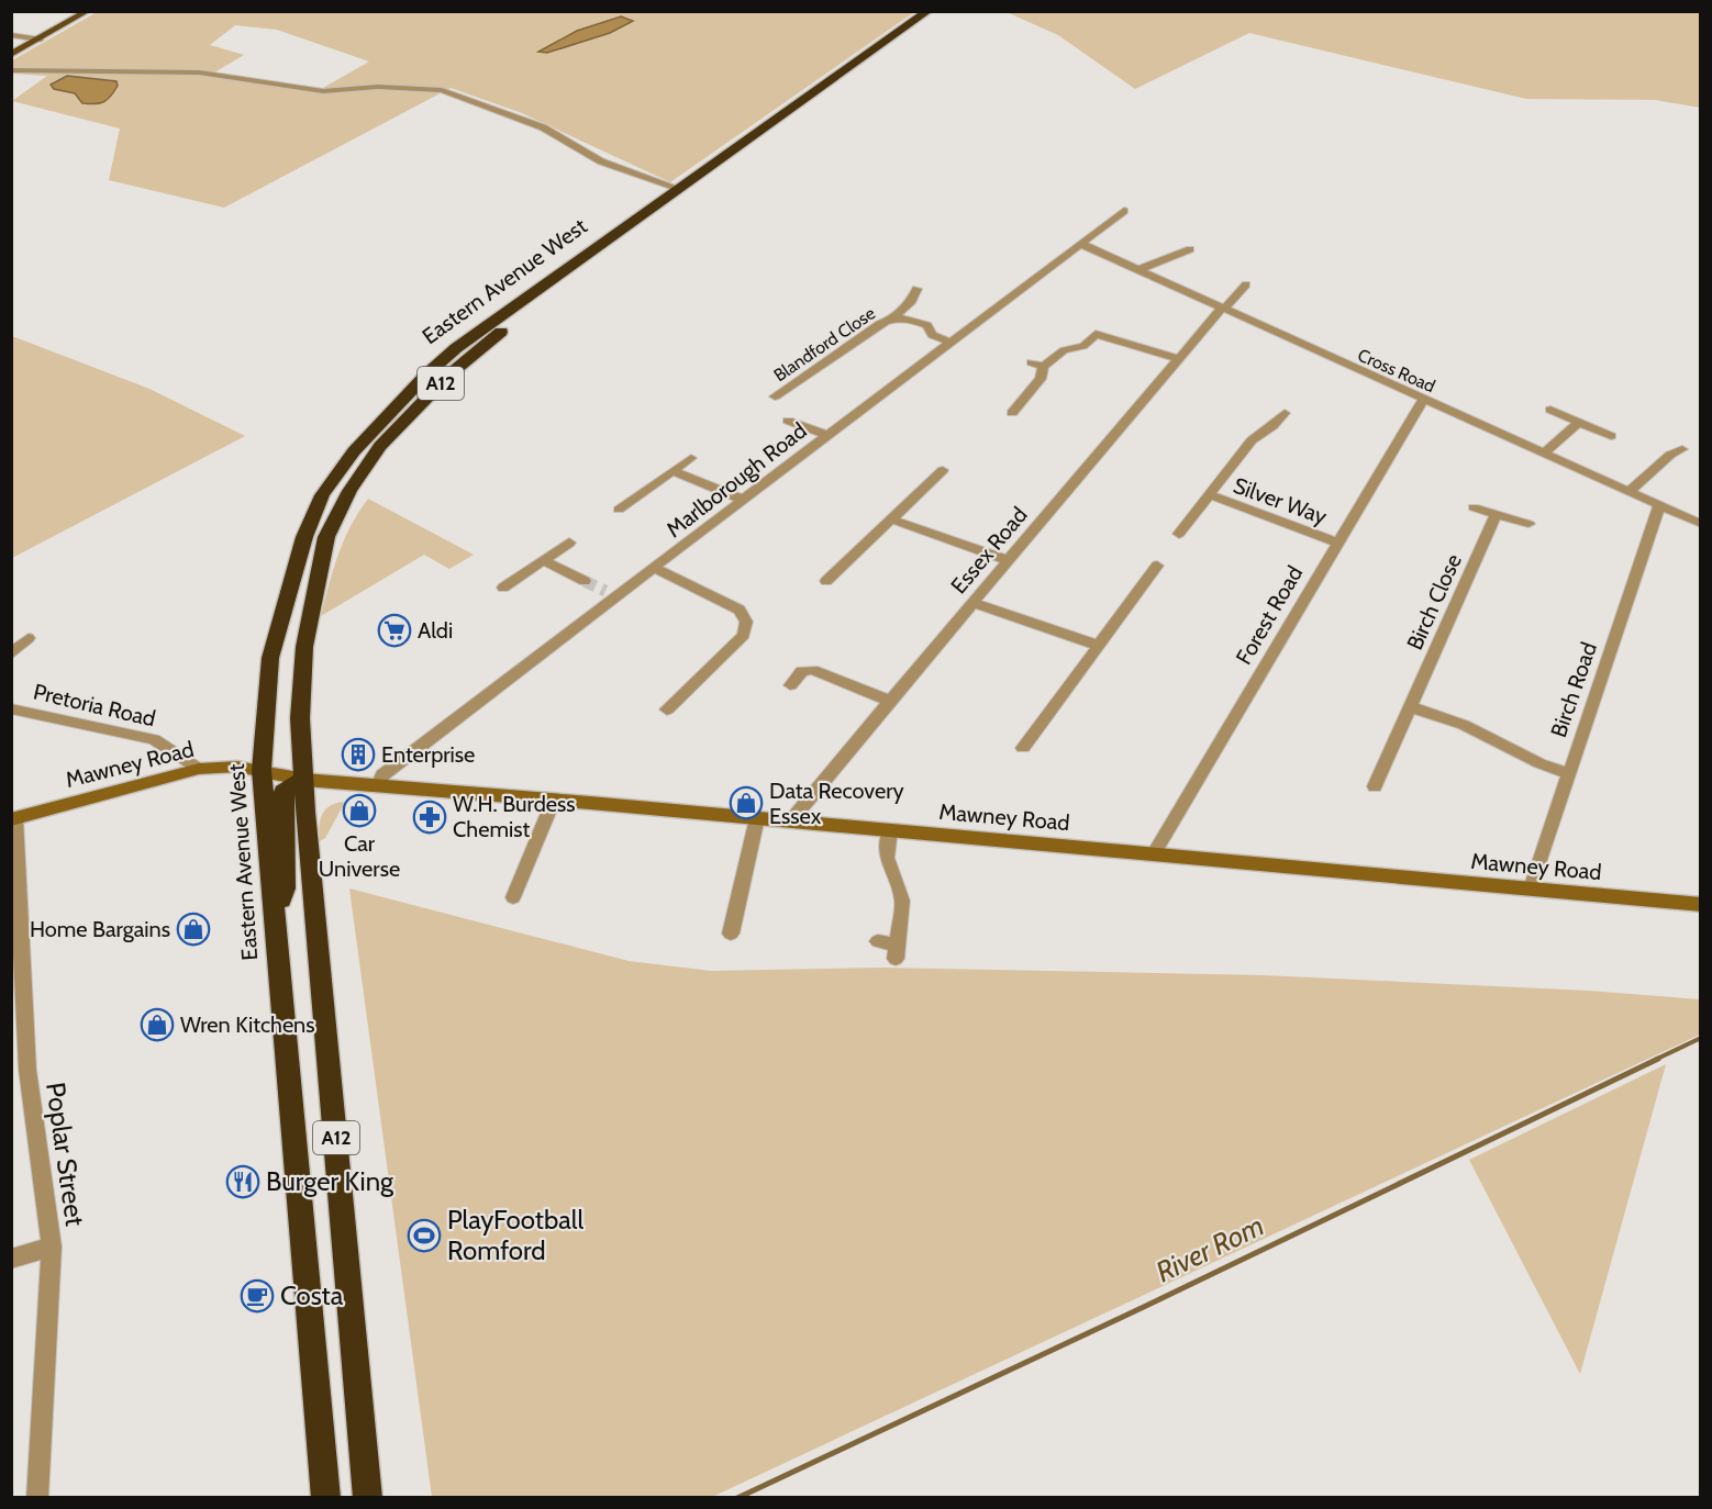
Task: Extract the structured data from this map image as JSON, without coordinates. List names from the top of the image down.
{
  "streets": {
    "highway": ["Eastern Avenue West", "A12"],
    "street": [
      "Blandford Close",
      "Cross Road",
      "Marlborough Road",
      "Silver Way",
      "Essex Road",
      "Birch Close",
      "Forest Road",
      "Birch Road",
      "Pretoria Road",
      "Mawney Road",
      "Poplar Street"
    ]
  },
  "crossings": [
    ["Eastern Avenue West", "Mawney Road"],
    ["Blandford Close", "Marlborough Road"],
    ["Cross Road", "Marlborough Road"],
    ["Cross Road", "Essex Road"],
    ["Cross Road", "Forest Road"],
    ["Cross Road", "Birch Road"],
    ["Marlborough Road", "Mawney Road"],
    ["Silver Way", "Forest Road"],
    ["Essex Road", "Mawney Road"],
    ["Forest Road", "Mawney Road"],
    ["Birch Road", "Mawney Road"],
    ["Pretoria Road", "Mawney Road"],
    ["Mawney Road", "Poplar Street"]
  ],
  "water": ["River Rom"],
  "places": {
    "supermarket": ["Aldi"],
    "building": ["Enterprise"],
    "shop": [
      "Data Recovery Essex",
      "Car Universe",
      "Home Bargains",
      "Wren Kitchens"
    ],
    "pharmacy": ["W.H. Burdess Chemist"],
    "restaurant": ["Burger King"],
    "sports": ["PlayFootball Romford"],
    "cafe": ["Costa"]
  }
}
